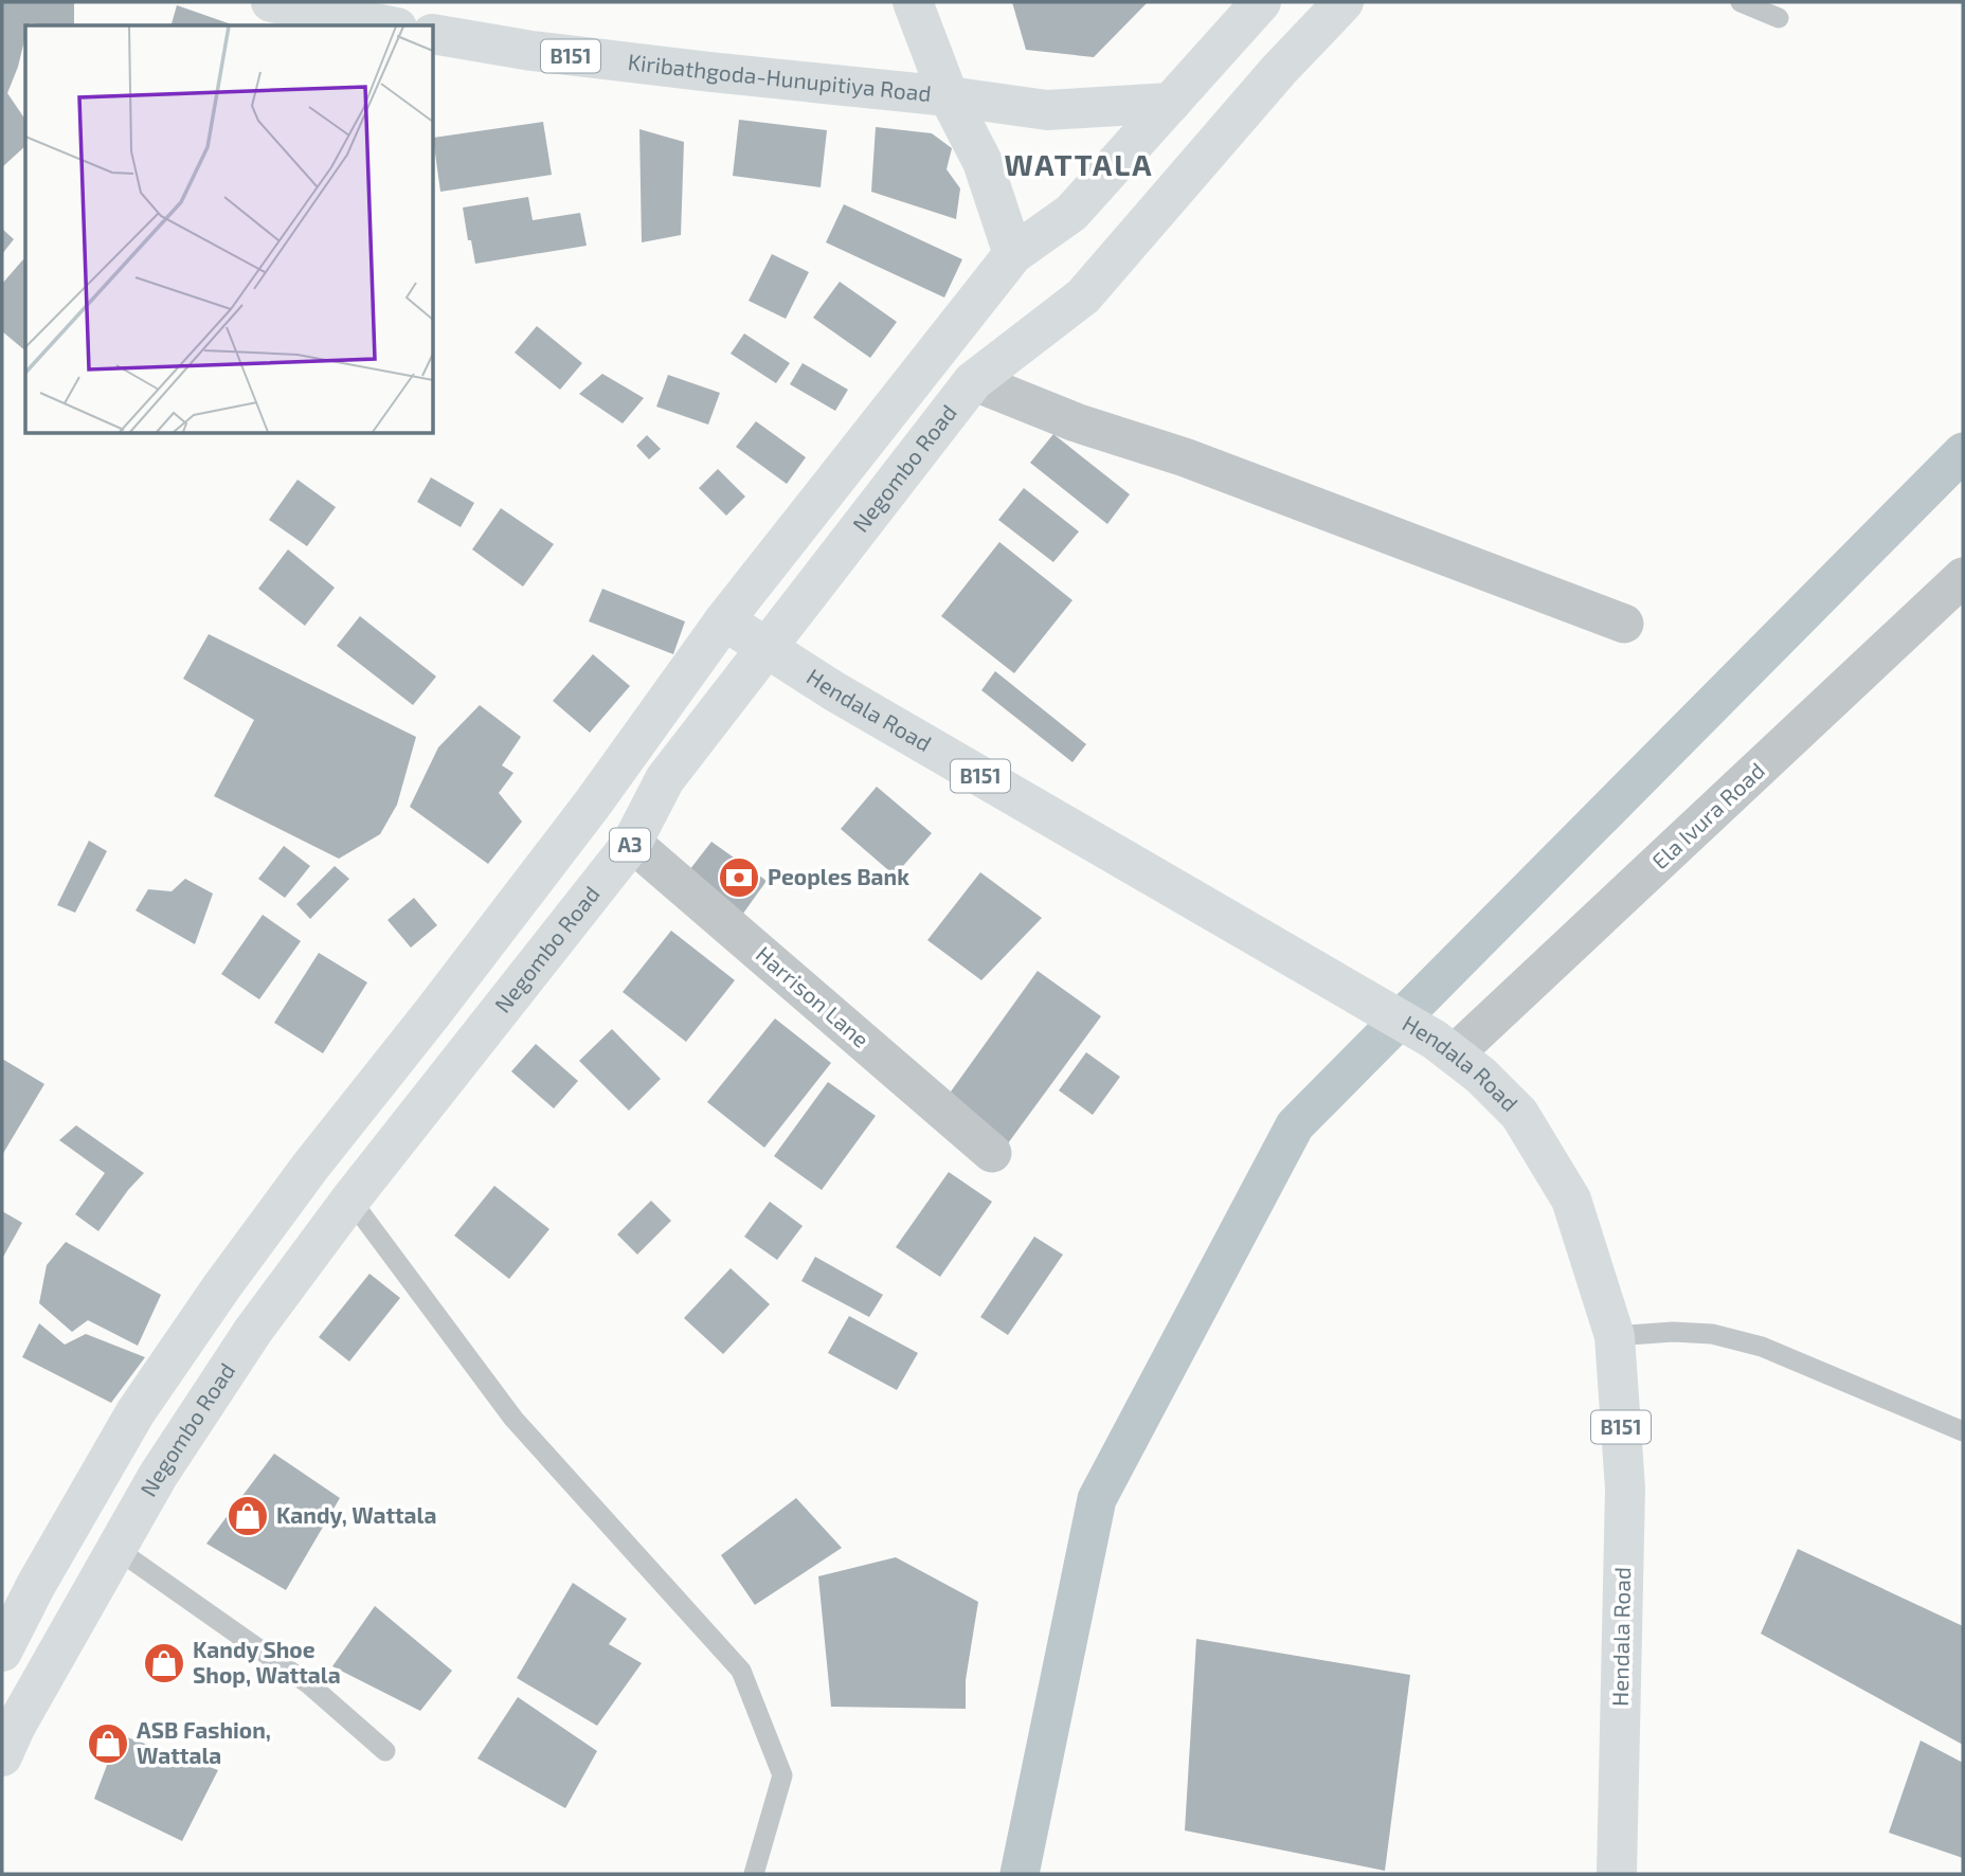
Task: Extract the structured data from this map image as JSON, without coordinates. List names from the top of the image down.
{
  "streets": {
    "main road": [
      "B151",
      "Kiribathgoda-Hunupitiya Road",
      "Negombo Road",
      "Hendala Road",
      "A3"
    ],
    "street": ["Ela Ivura Road", "Harrison Lane"]
  },
  "crossings": [
    ["Kiribathgoda-Hunupitiya Road", "A3"],
    ["Negombo Road", "Hendala Road"],
    ["Negombo Road", "Harrison Lane"],
    ["Hendala Road", "Ela Ivura Road"],
    ["Hendala Road", "A3"]
  ],
  "districts": ["WATTALA"],
  "places": {
    "bank": ["Peoples Bank"],
    "shop": ["Kandy, Wattala", "Kandy Shoe Shop, Wattala", "ASB Fashion, Wattala"]
  }
}
